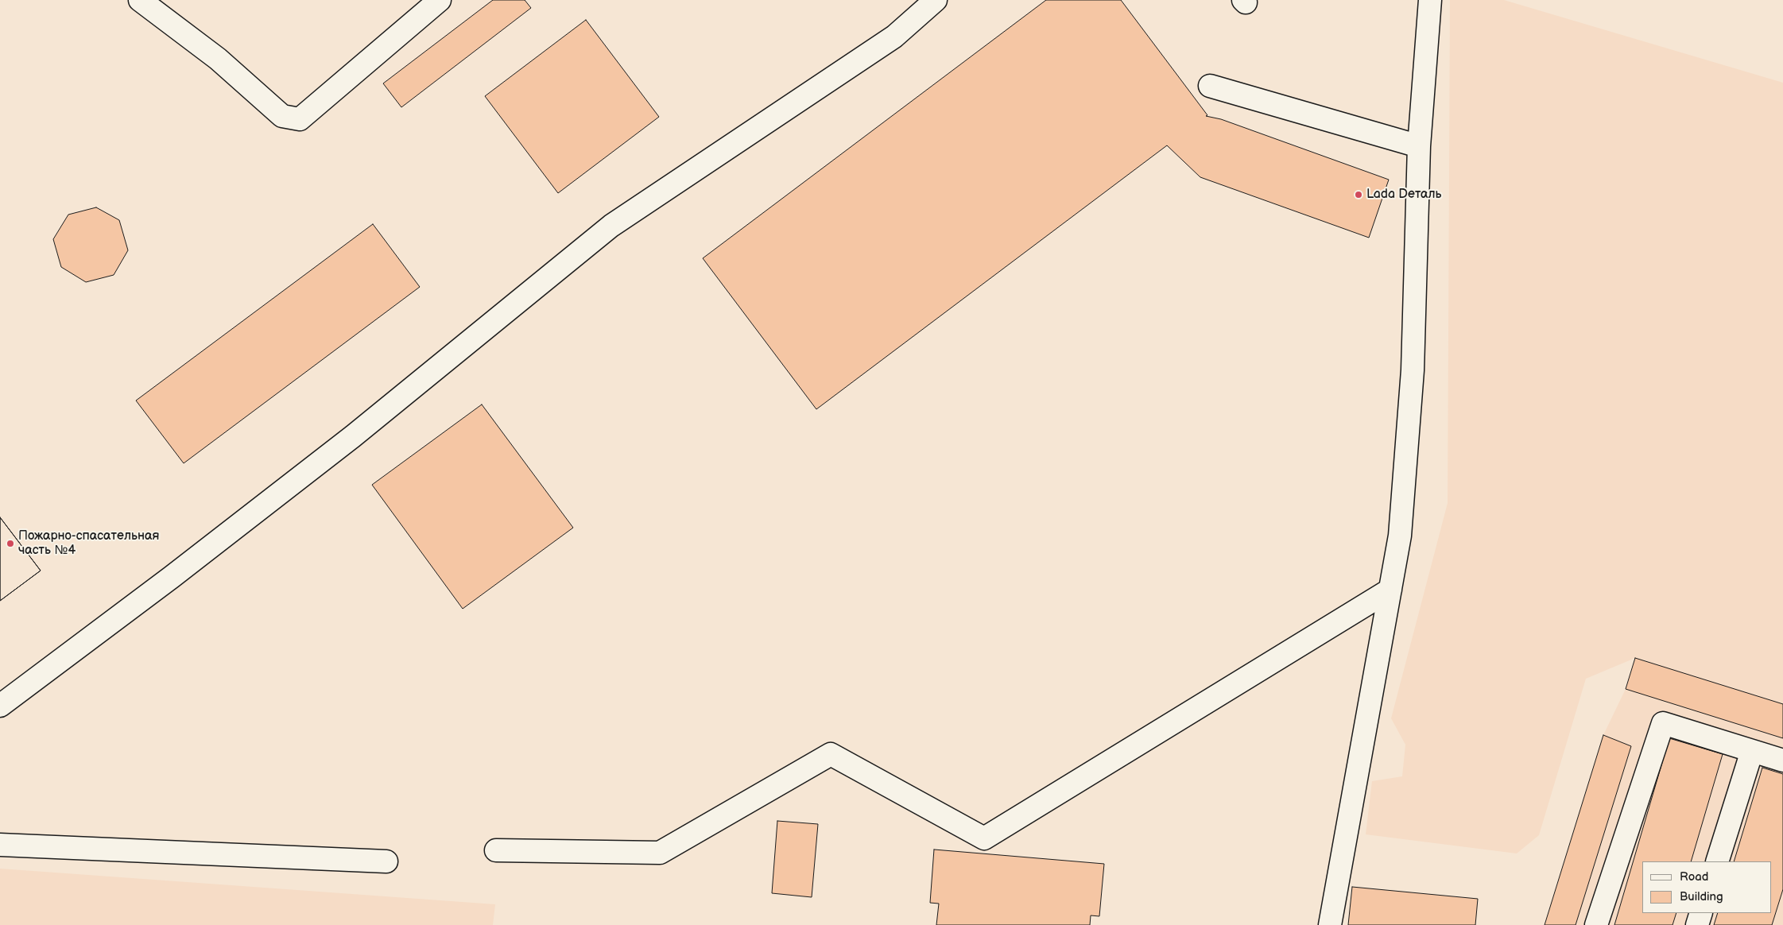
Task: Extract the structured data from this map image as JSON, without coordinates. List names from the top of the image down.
{
  "places": ["Lada Dеталь", "Пожарно-спасательная часть №4"],
  "legend": ["Road", "Building"]
}
